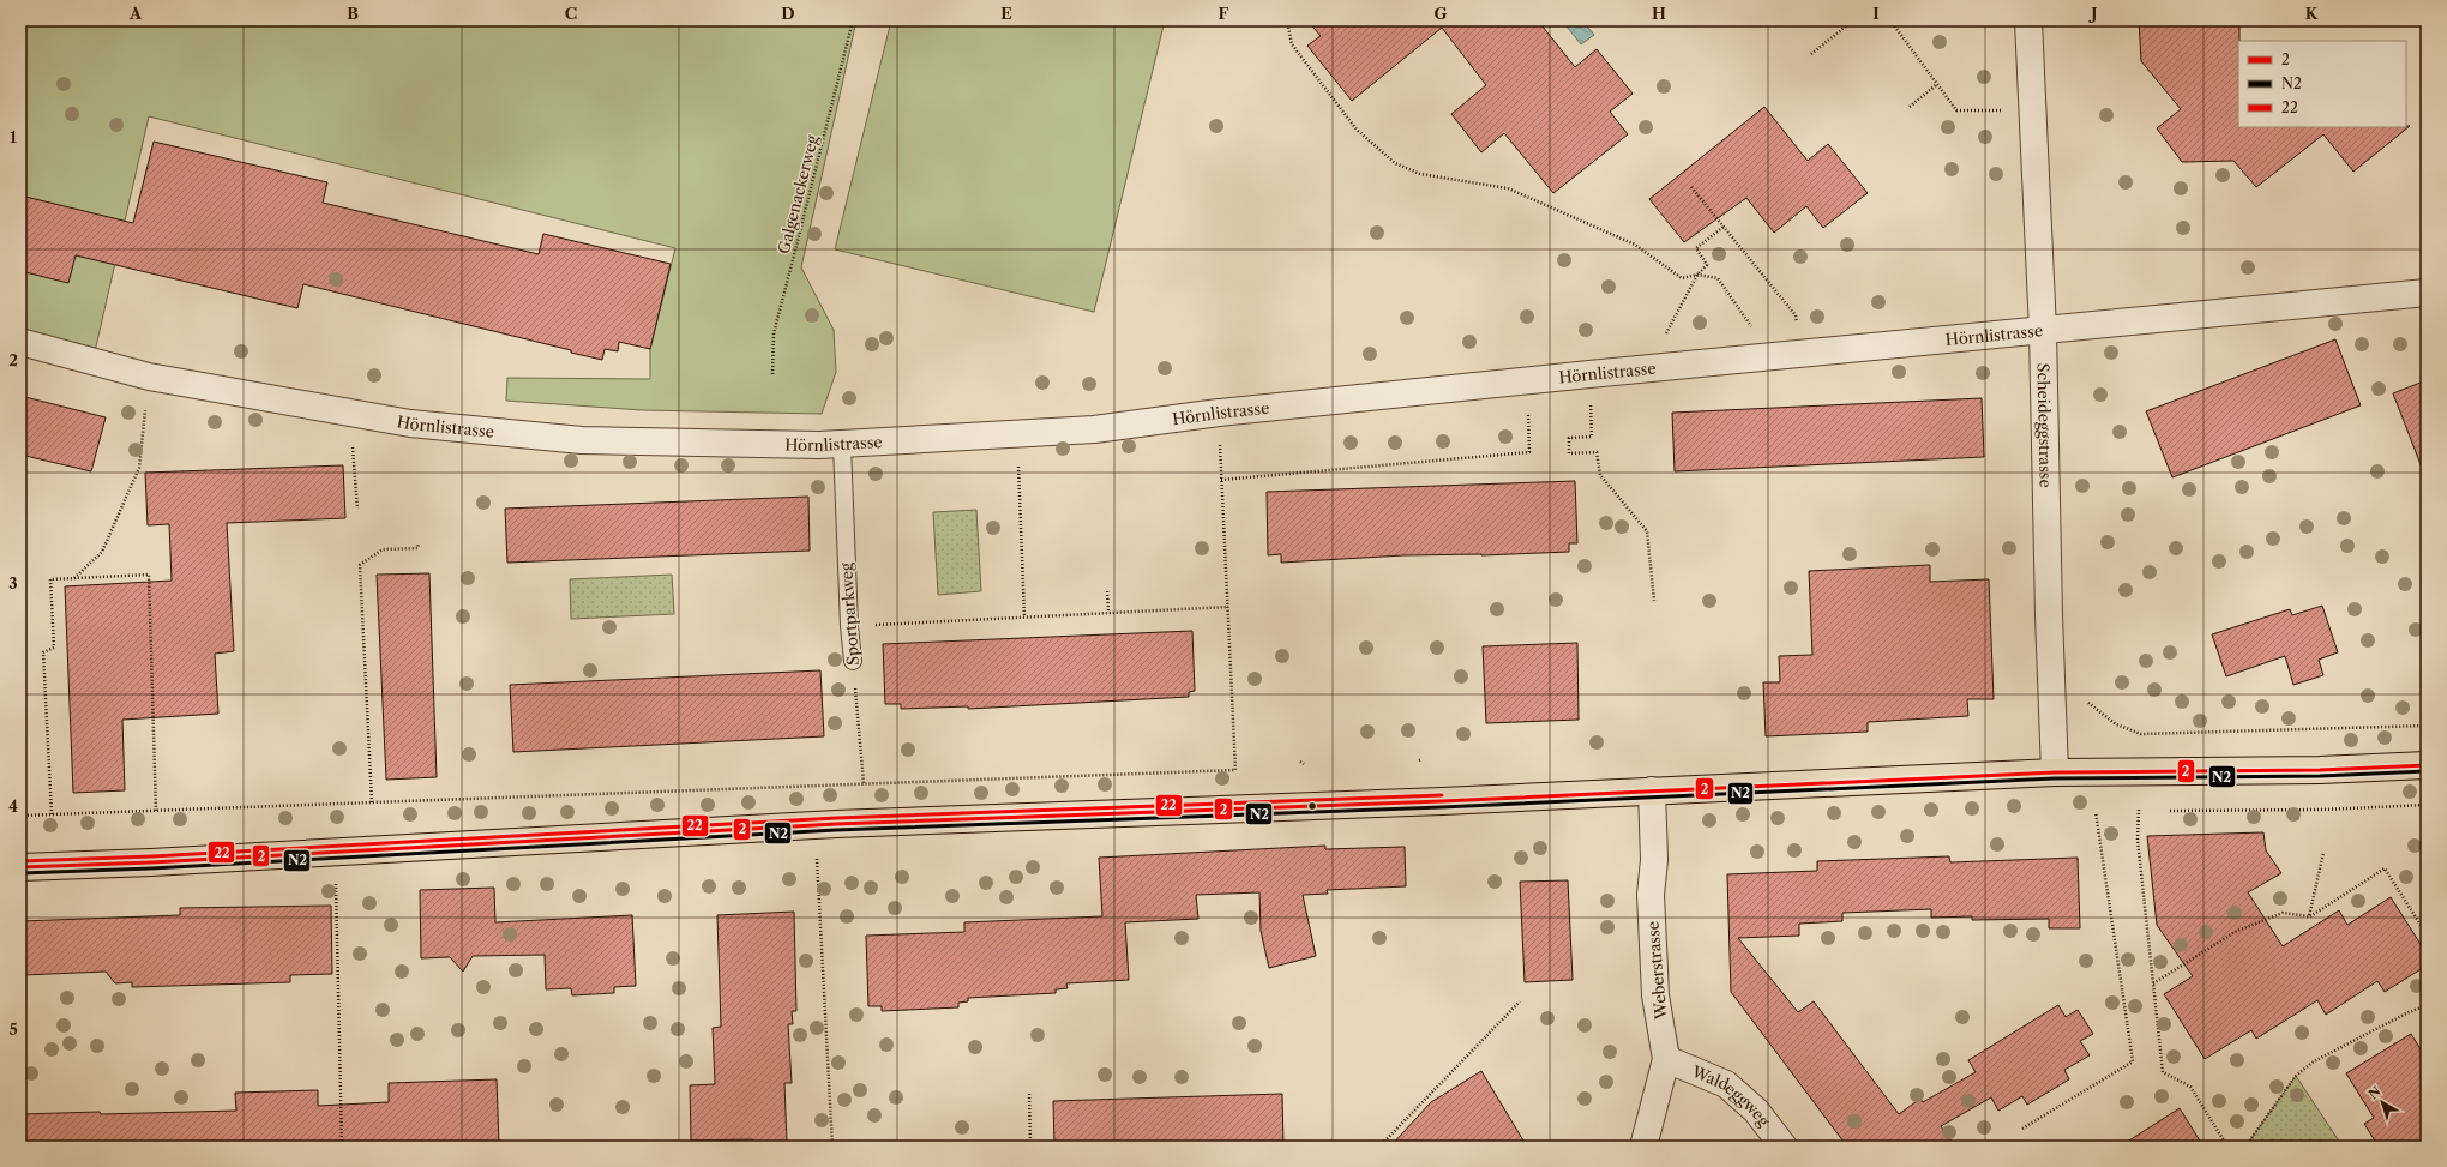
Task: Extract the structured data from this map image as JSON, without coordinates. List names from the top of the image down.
{
  "streets": {
    "street": [
      "Hörnlistrasse",
      "Scheideggstrasse",
      "Weberstrasse",
      "Waldeggweg"
    ],
    "lane": ["Sportparkweg"],
    "path": ["Galgenackerweg"]
  },
  "crossings": [
    ["Hörnlistrasse", "Scheideggstrasse"],
    ["Hörnlistrasse", "Sportparkweg"],
    ["Weberstrasse", "Waldeggweg"]
  ],
  "lines": ["transit line 2", "transit line N2", "transit line 22"],
  "legend": ["2", "N2", "22"],
  "north": "top left",
  "grid": {
    "columns": [
      "A",
      "B",
      "C",
      "D",
      "E",
      "F",
      "G",
      "H",
      "I",
      "J",
      "K"
    ],
    "rows": [
      "1",
      "2",
      "3",
      "4",
      "5"
    ]
  }
}
